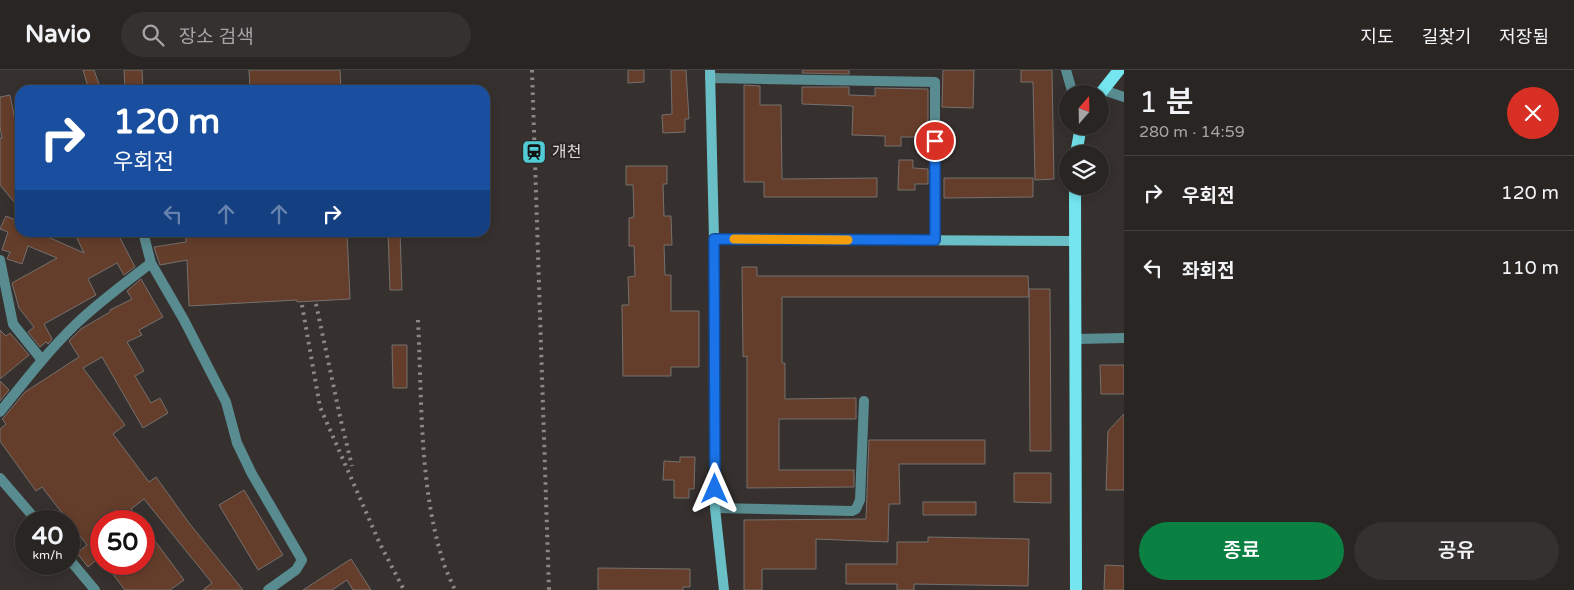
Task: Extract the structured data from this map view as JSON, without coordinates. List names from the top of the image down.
{
  "places": {
    "station": ["개천"]
  },
  "north": "top",
  "page": {
    "header": "Navio",
    "search": "장소 검색",
    "nav": ["지도", "길찾기", "저장됨"],
    "heading": ["1 분", "280 m · 14:59"],
    "turn": ["120 m", "우회전"],
    "list": [
      {
        "name": "우회전",
        "value": "120 m"
      },
      {
        "name": "좌회전",
        "value": "110 m"
      }
    ],
    "speed": "40 km/h",
    "limit": "50",
    "buttons": ["종료", "공유"]
  }
}
